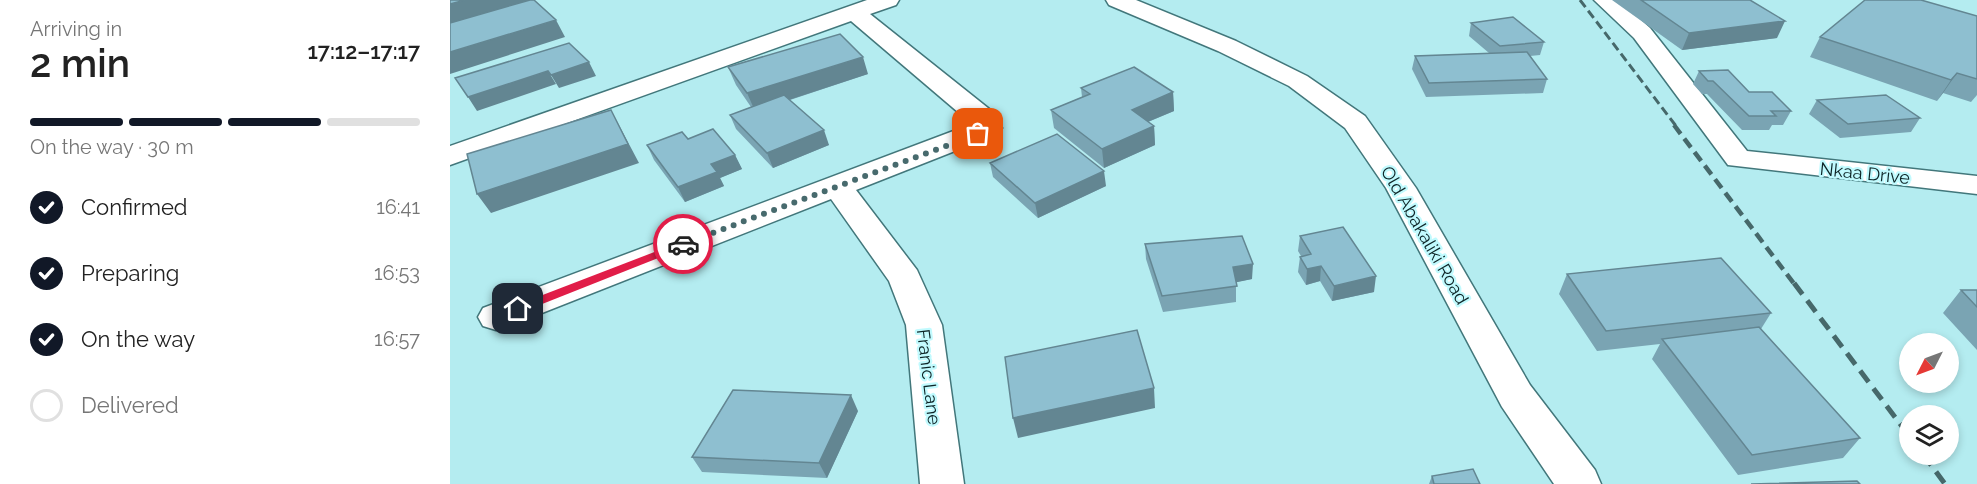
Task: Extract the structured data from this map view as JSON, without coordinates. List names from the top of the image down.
{
  "streets": {
    "street": ["Nkaa Drive", "Old Abakaliki Road", "Franic Lane"]
  },
  "north": "bottom left",
  "page": {
    "heading": ["2 min", "Arriving in", "17:12–17:17"],
    "bar": "On the way · 30 m",
    "list": [
      ["Confirmed", "16:41"],
      ["Preparing", "16:53"],
      ["On the way", "16:57"],
      "Delivered"
    ]
  }
}
